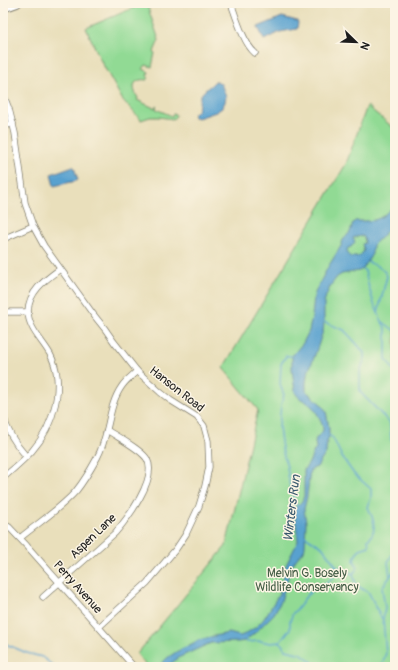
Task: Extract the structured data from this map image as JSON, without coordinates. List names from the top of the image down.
{
  "streets": {
    "street": ["Hanson Road", "Aspen Lane", "Perry Avenue"]
  },
  "crossings": [
    ["Hanson Road", "Perry Avenue"],
    ["Aspen Lane", "Perry Avenue"]
  ],
  "water": ["Winters Run"],
  "parks": ["Melvin G. Bosely Wildlife Conservancy"],
  "north": "bottom right"
}
